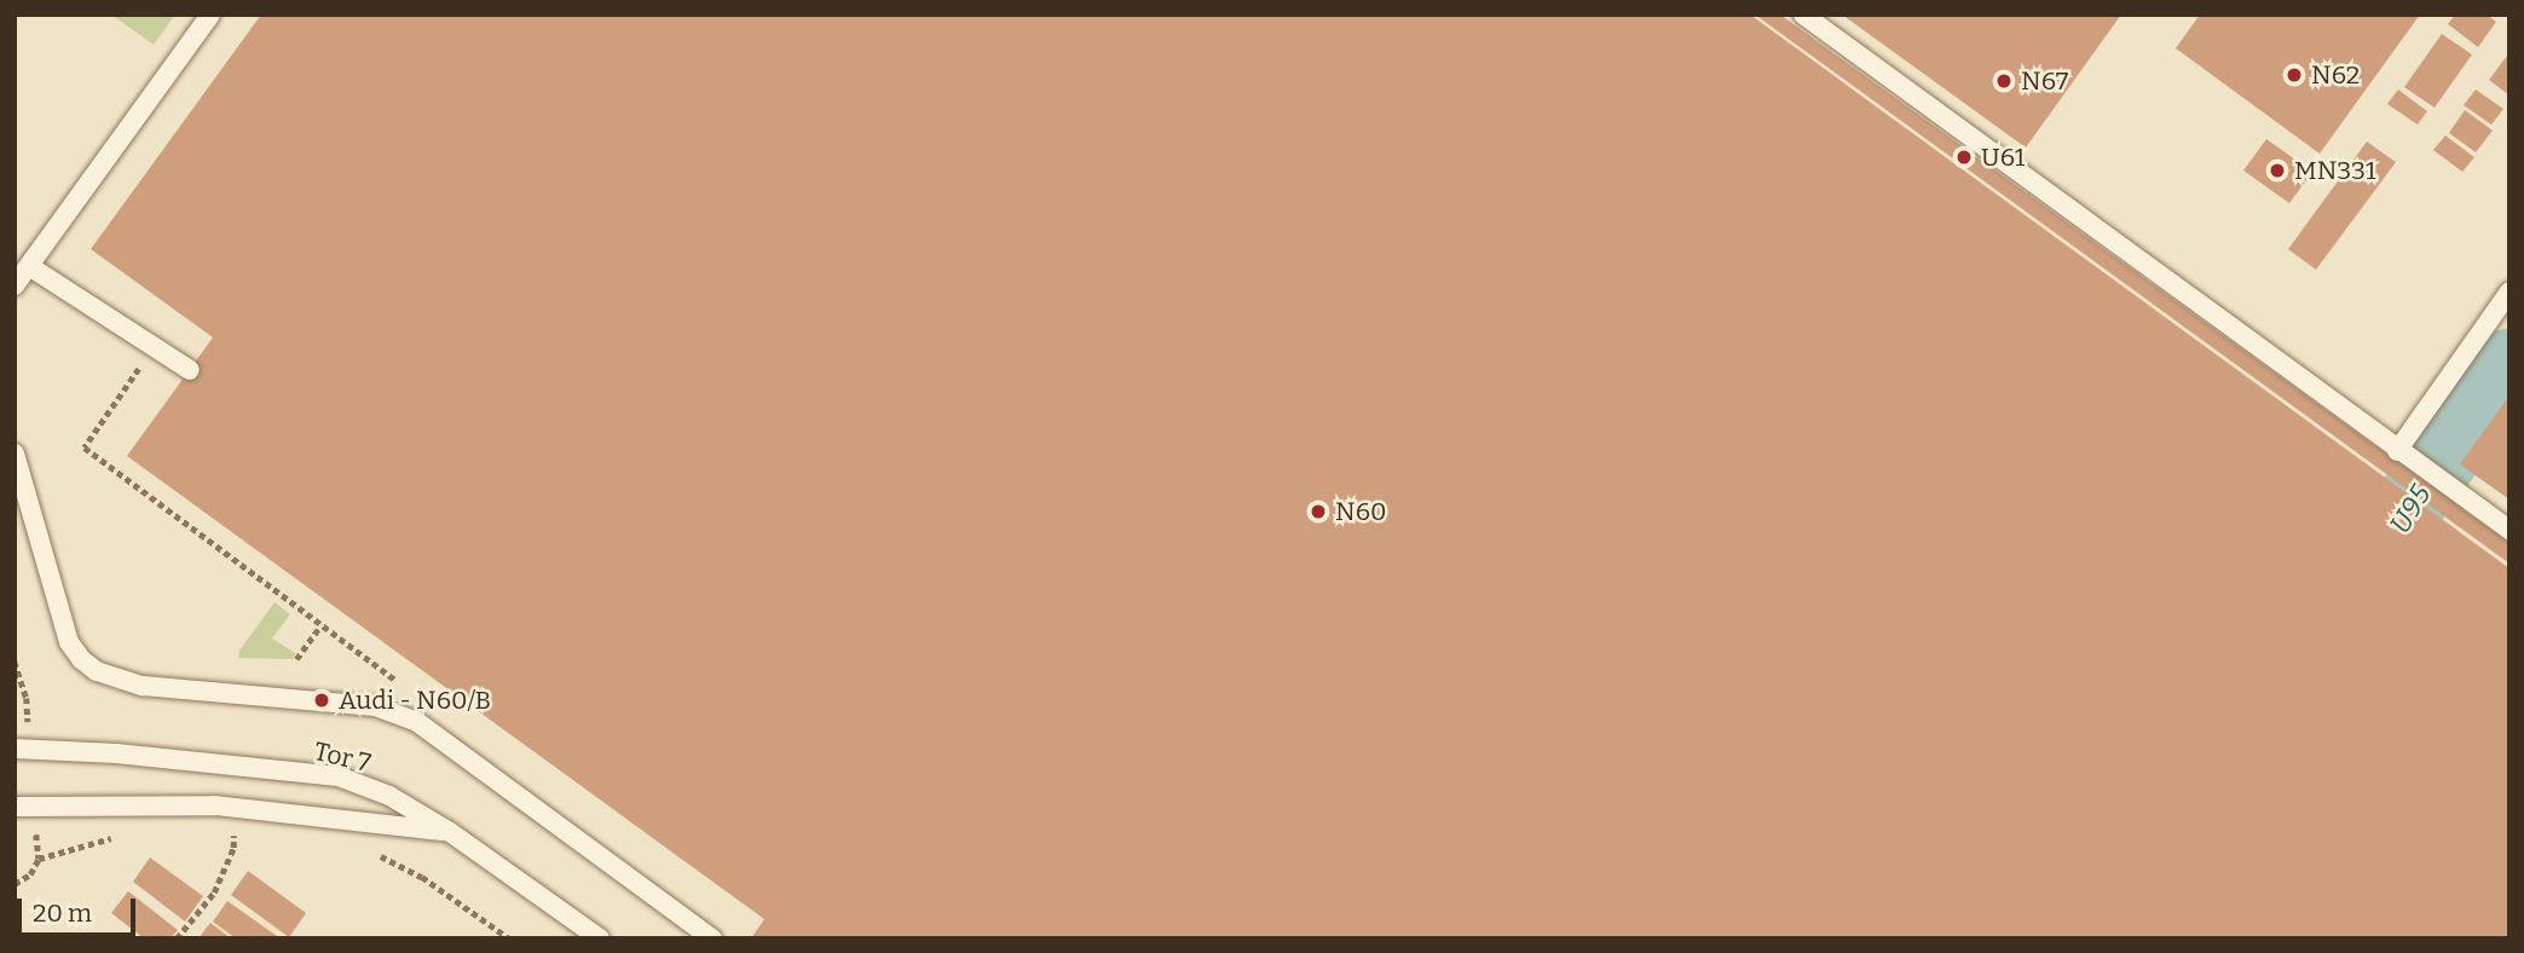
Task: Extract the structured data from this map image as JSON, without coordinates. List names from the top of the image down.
{
  "streets": {
    "lane": ["Tor 7"]
  },
  "water": ["U95"],
  "places": [
    "N62",
    "N67",
    "U61",
    "MN331",
    "N60",
    "Audi - N60/B"
  ],
  "scale_bar": "20 m"
}
